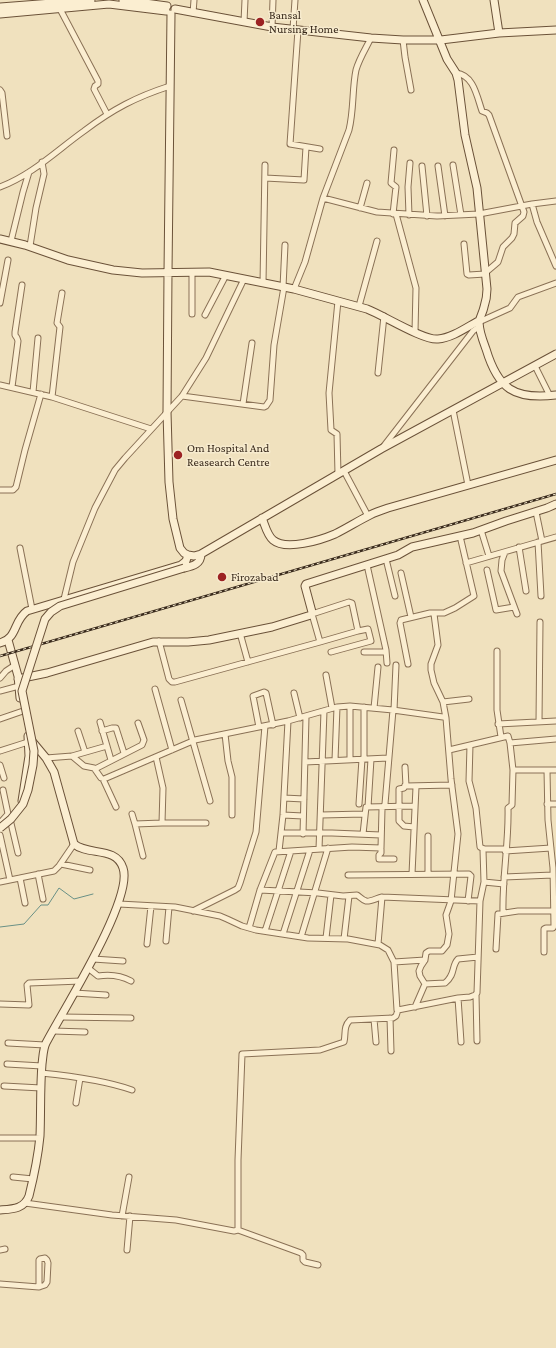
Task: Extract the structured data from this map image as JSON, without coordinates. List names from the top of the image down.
{
  "places": ["Bansal Nursing Home", "Om Hospital And Reasearch Centre", "Firozabad"]
}
